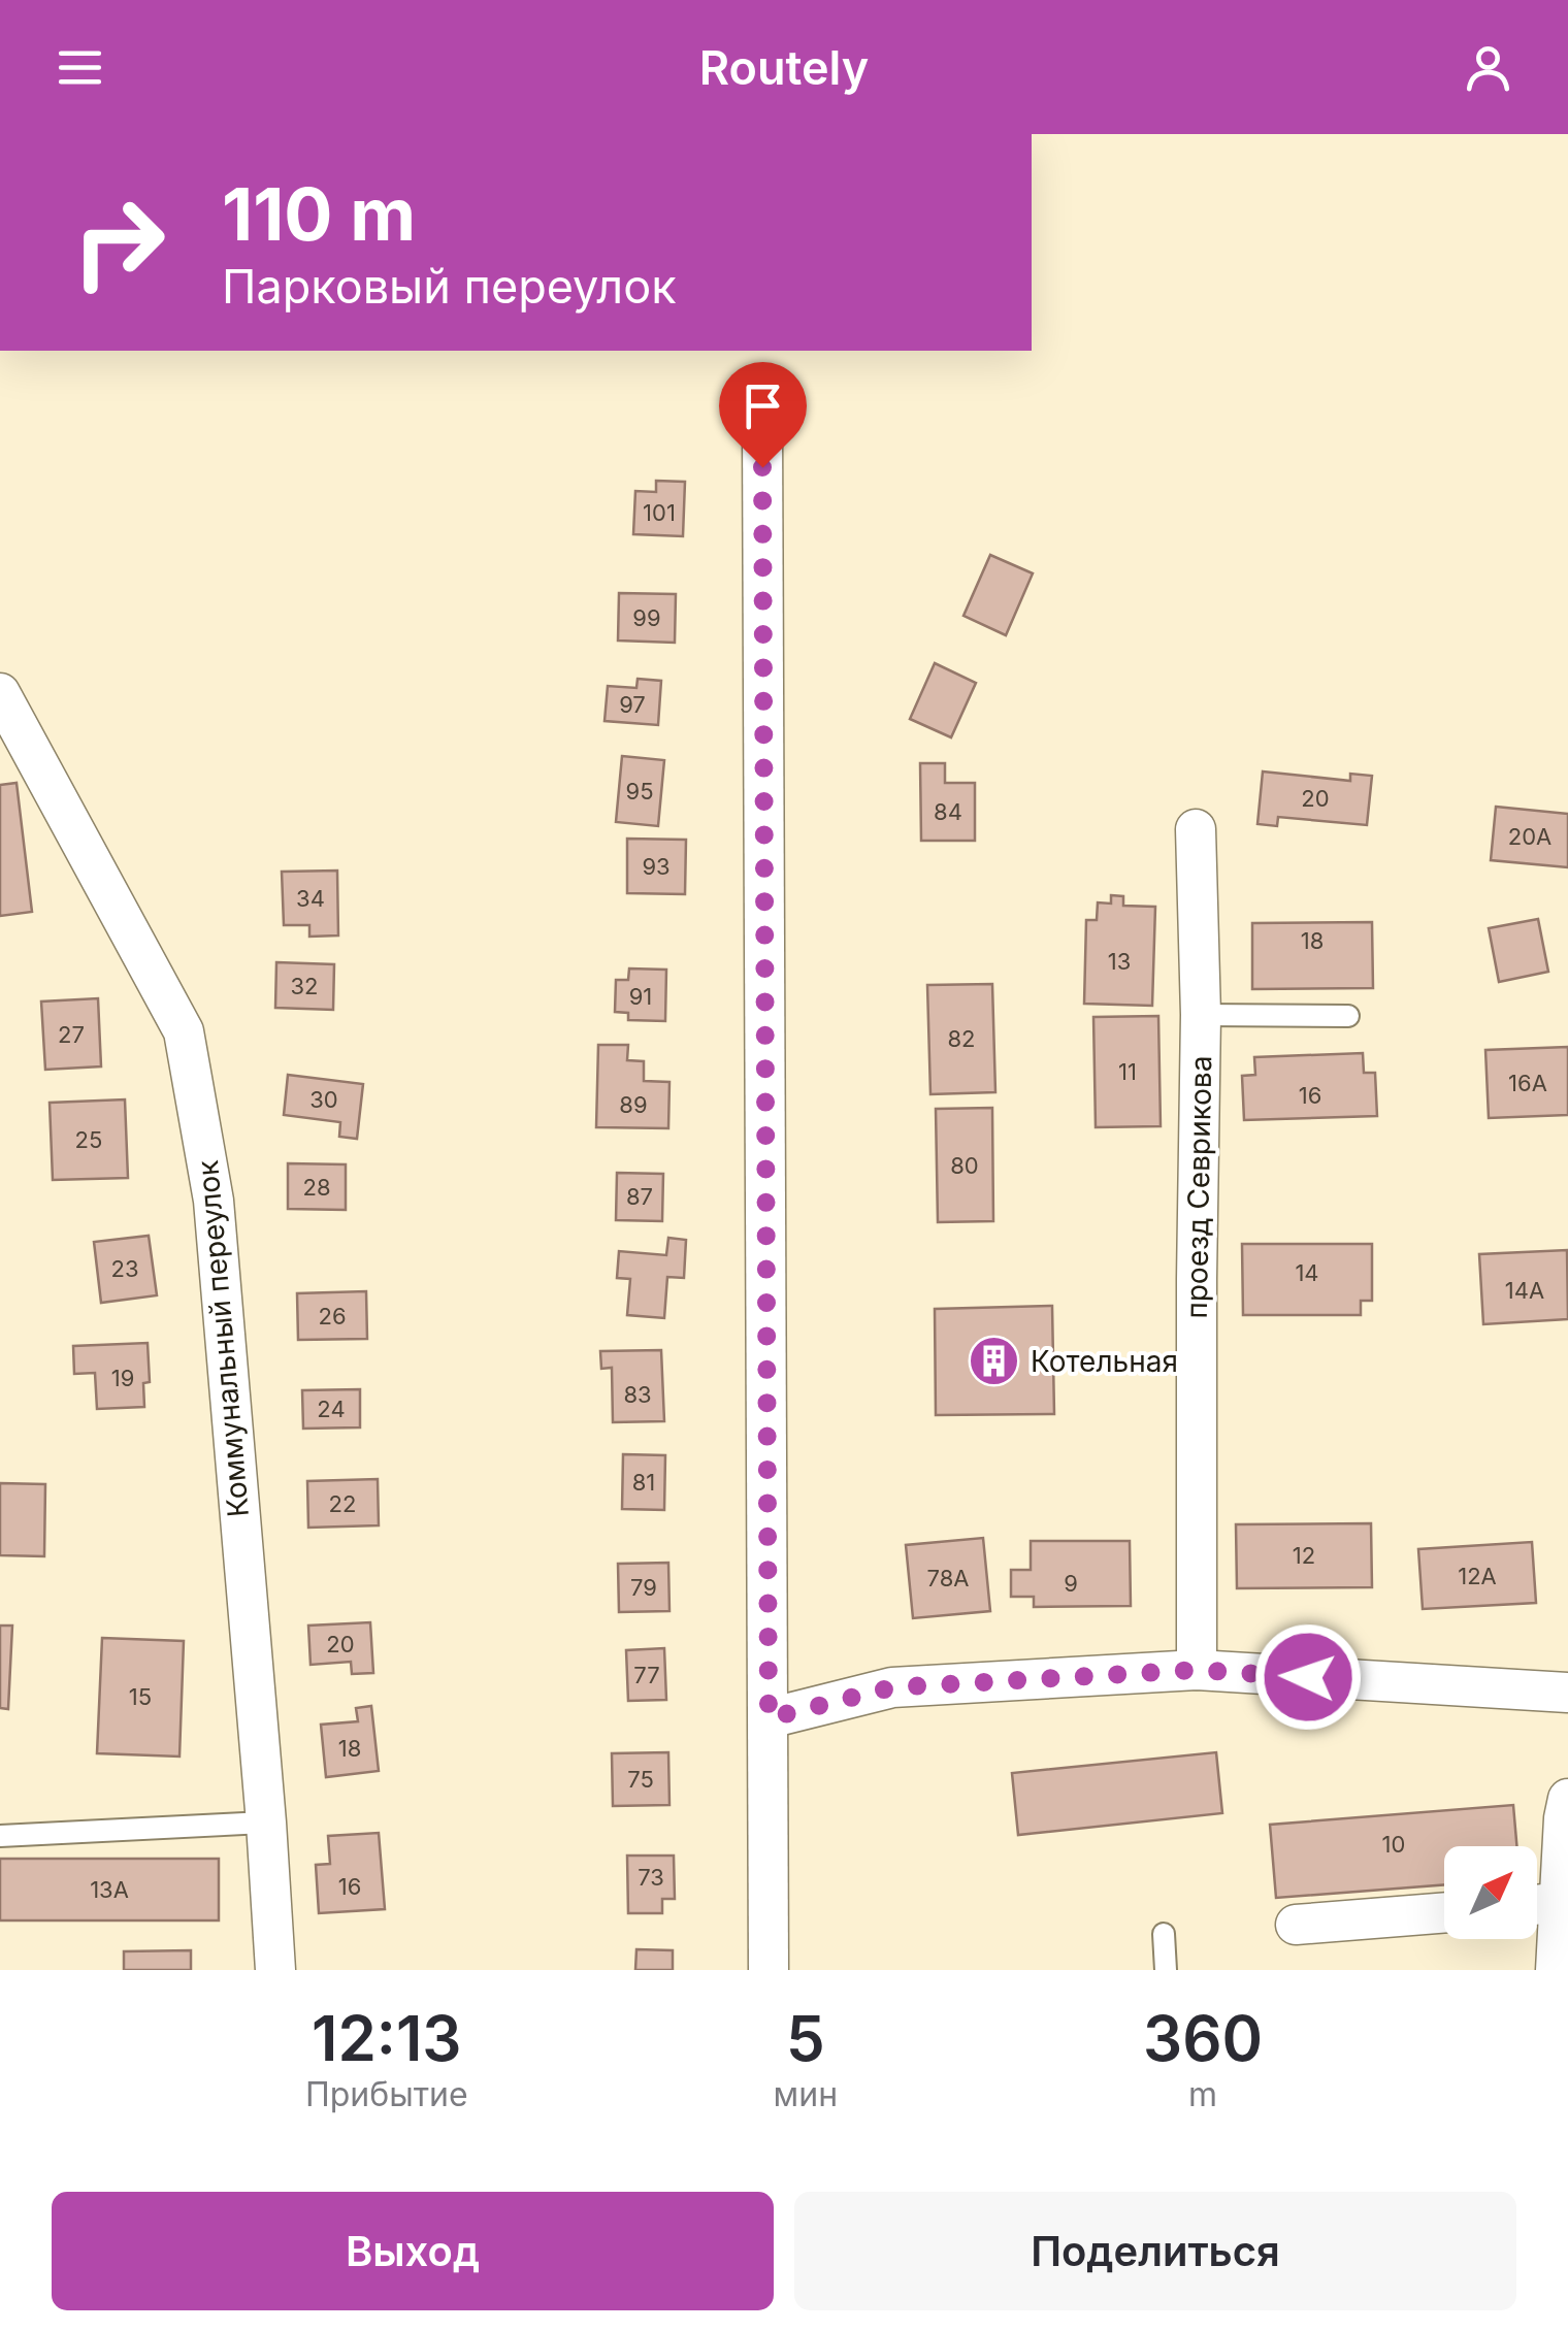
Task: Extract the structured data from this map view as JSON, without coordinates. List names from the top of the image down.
{
  "streets": {
    "street": ["проезд Севрикова", "Коммунальный переулок"]
  },
  "places": {
    "building": ["Котельная"]
  },
  "house_numbers": [
    "101",
    "99",
    "97",
    "95",
    "20",
    "84",
    "20А",
    "93",
    "34",
    "18",
    "13",
    "32",
    "91",
    "27",
    "82",
    "11",
    "16А",
    "16",
    "30",
    "89",
    "25",
    "80",
    "28",
    "87",
    "23",
    "14",
    "14А",
    "26",
    "19",
    "83",
    "24",
    "81",
    "22",
    "12",
    "12А",
    "78А",
    "9",
    "79",
    "20",
    "77",
    "15",
    "18",
    "75",
    "10",
    "73",
    "16",
    "13А"
  ],
  "north": "top right",
  "page": {
    "header": "Routely",
    "turn": ["110 m", "Парковый переулок"],
    "eta": [
      "12:13",
      "Прибытие",
      "5",
      "мин",
      "360",
      "m"
    ],
    "buttons": ["Выход", "Поделиться"]
  }
}
